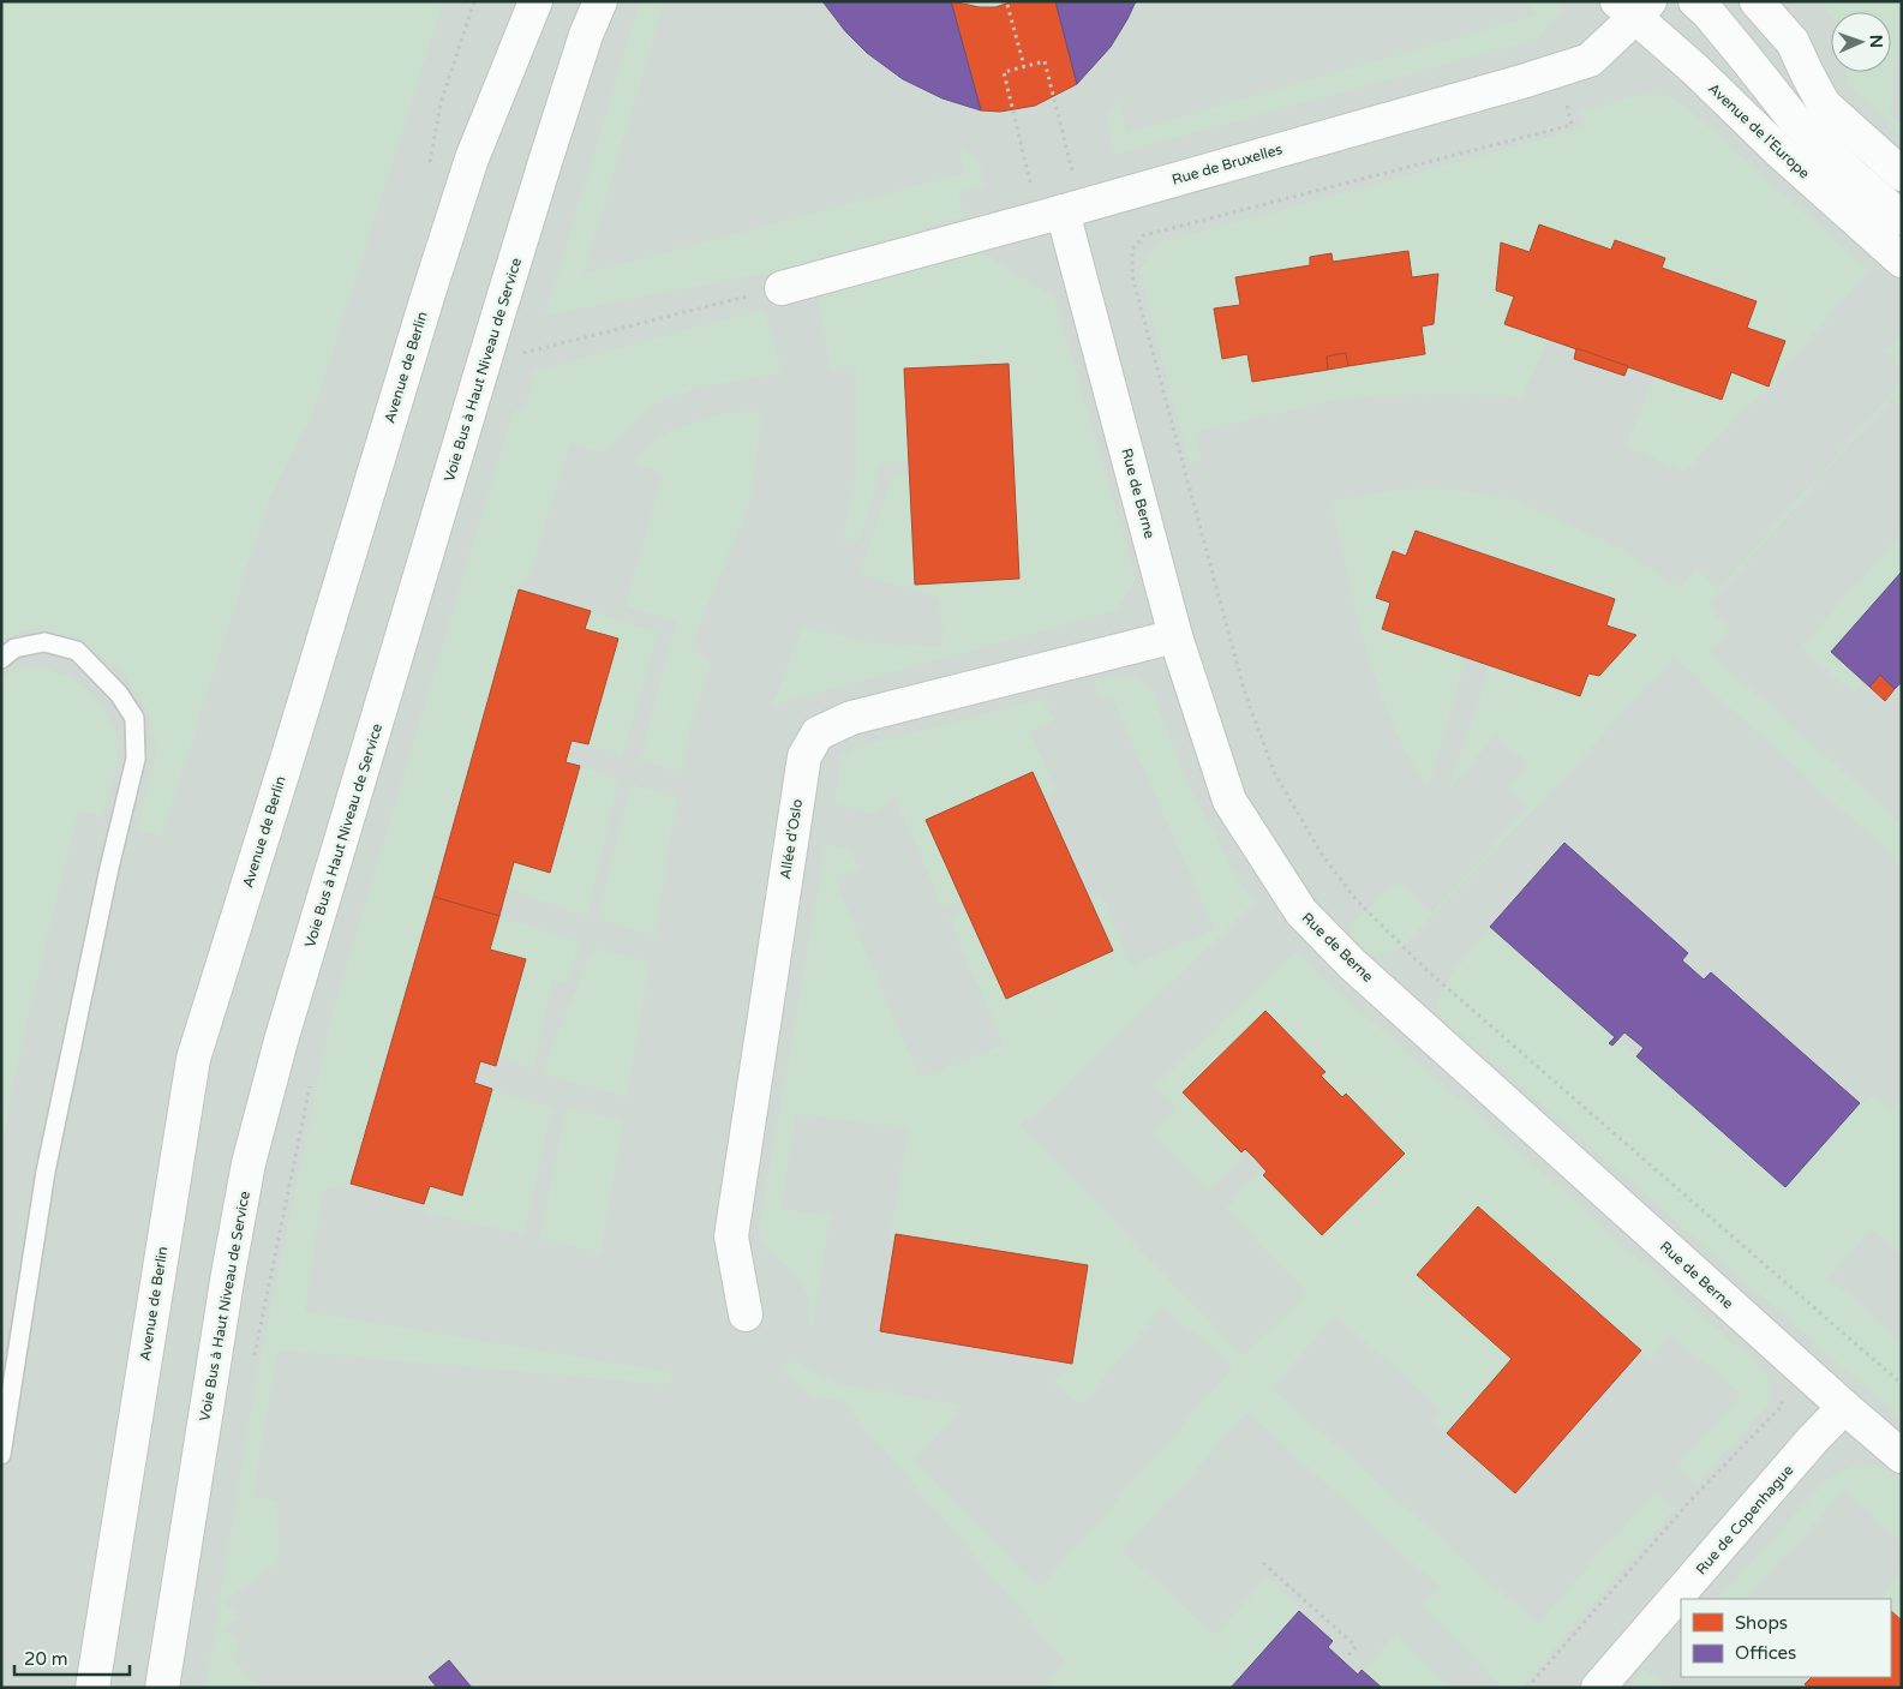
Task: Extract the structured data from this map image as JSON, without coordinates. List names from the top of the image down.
{
  "streets": {
    "street": [
      "Avenue de l'Europe",
      "Rue de Bruxelles",
      "Avenue de Berlin",
      "Voie Bus à Haut Niveau de Service",
      "Rue de Berne",
      "Allée d'Oslo",
      "Rue de Copenhague"
    ]
  },
  "crossings": [
    ["Avenue de l'Europe", "Rue de Bruxelles"],
    ["Rue de Bruxelles", "Rue de Berne"],
    ["Rue de Berne", "Allée d'Oslo"],
    ["Rue de Berne", "Rue de Copenhague"]
  ],
  "legend": ["Shops", "Offices"],
  "scale_bar": "20 m",
  "north": "right"
}
